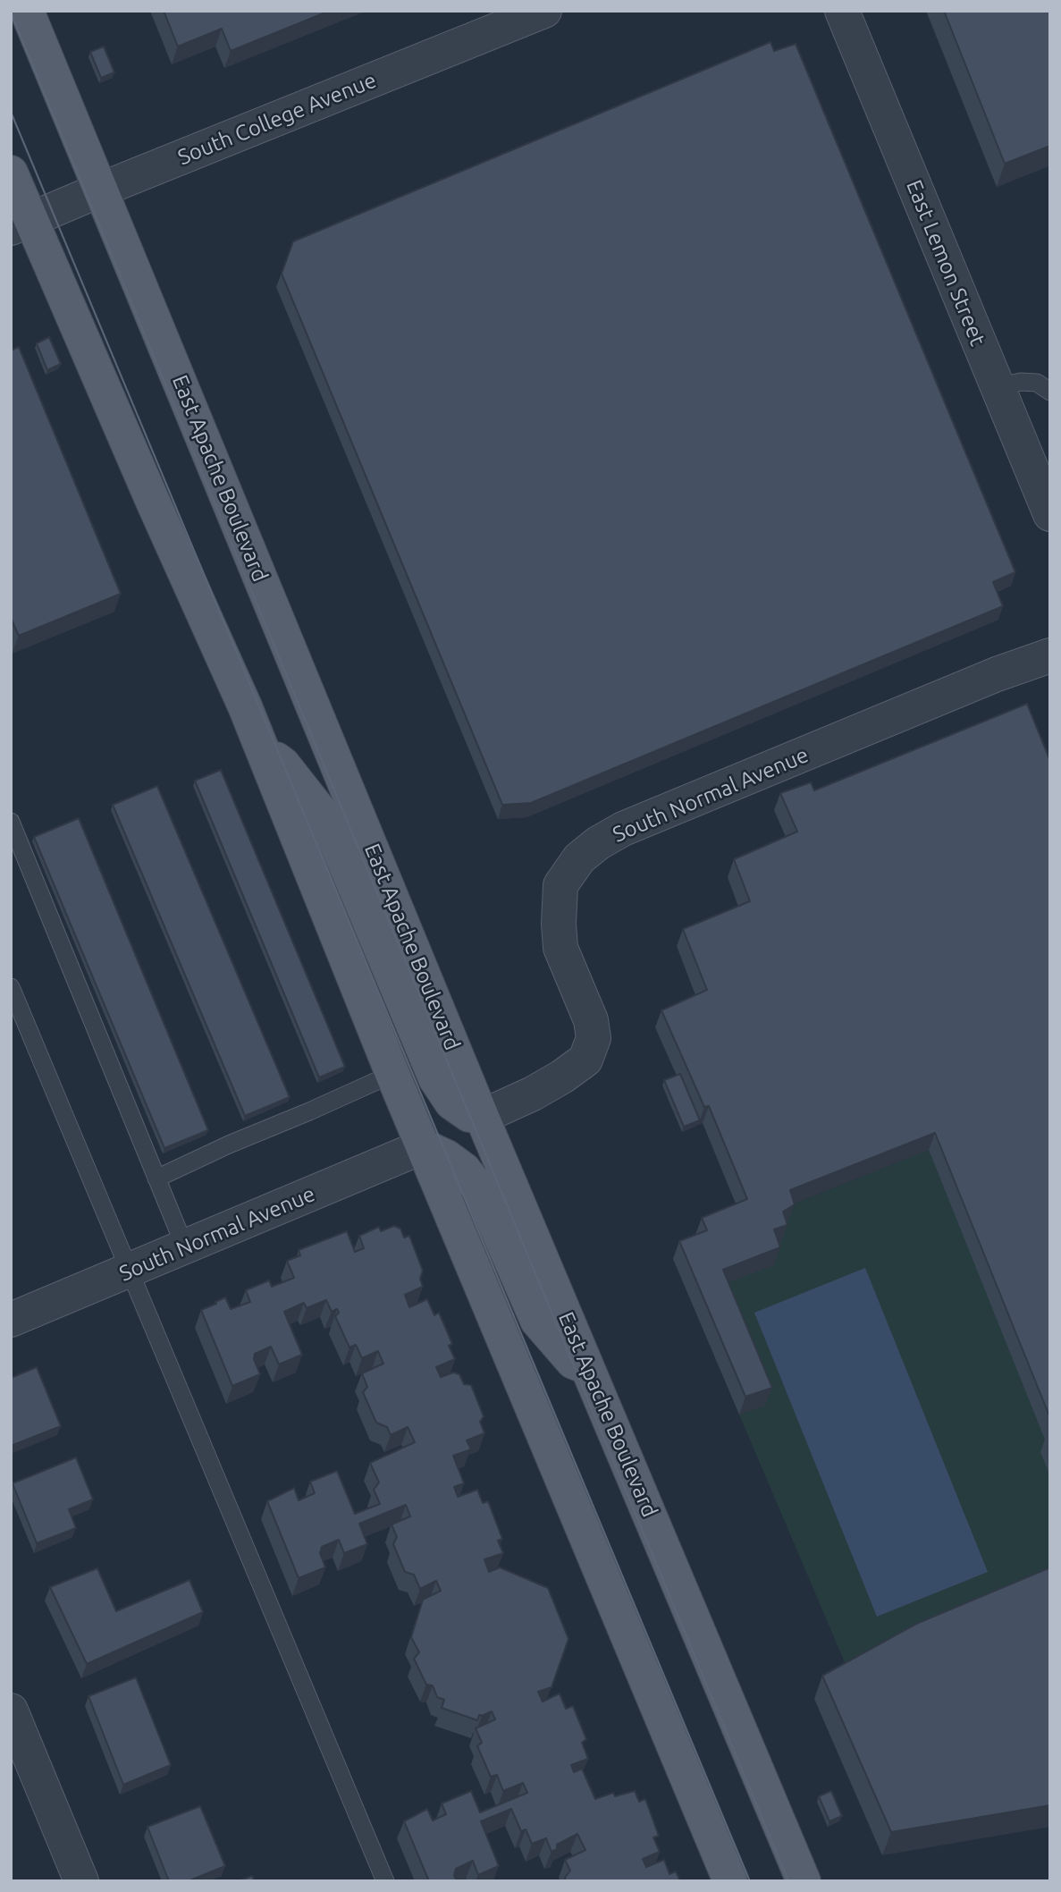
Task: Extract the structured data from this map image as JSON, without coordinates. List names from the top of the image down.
{
  "streets": {
    "main road": ["East Apache Boulevard"],
    "street": ["South College Avenue", "East Lemon Street", "South Normal Avenue"]
  },
  "crossings": [
    ["South College Avenue", "East Apache Boulevard"],
    ["East Apache Boulevard", "South Normal Avenue"]
  ]
}
